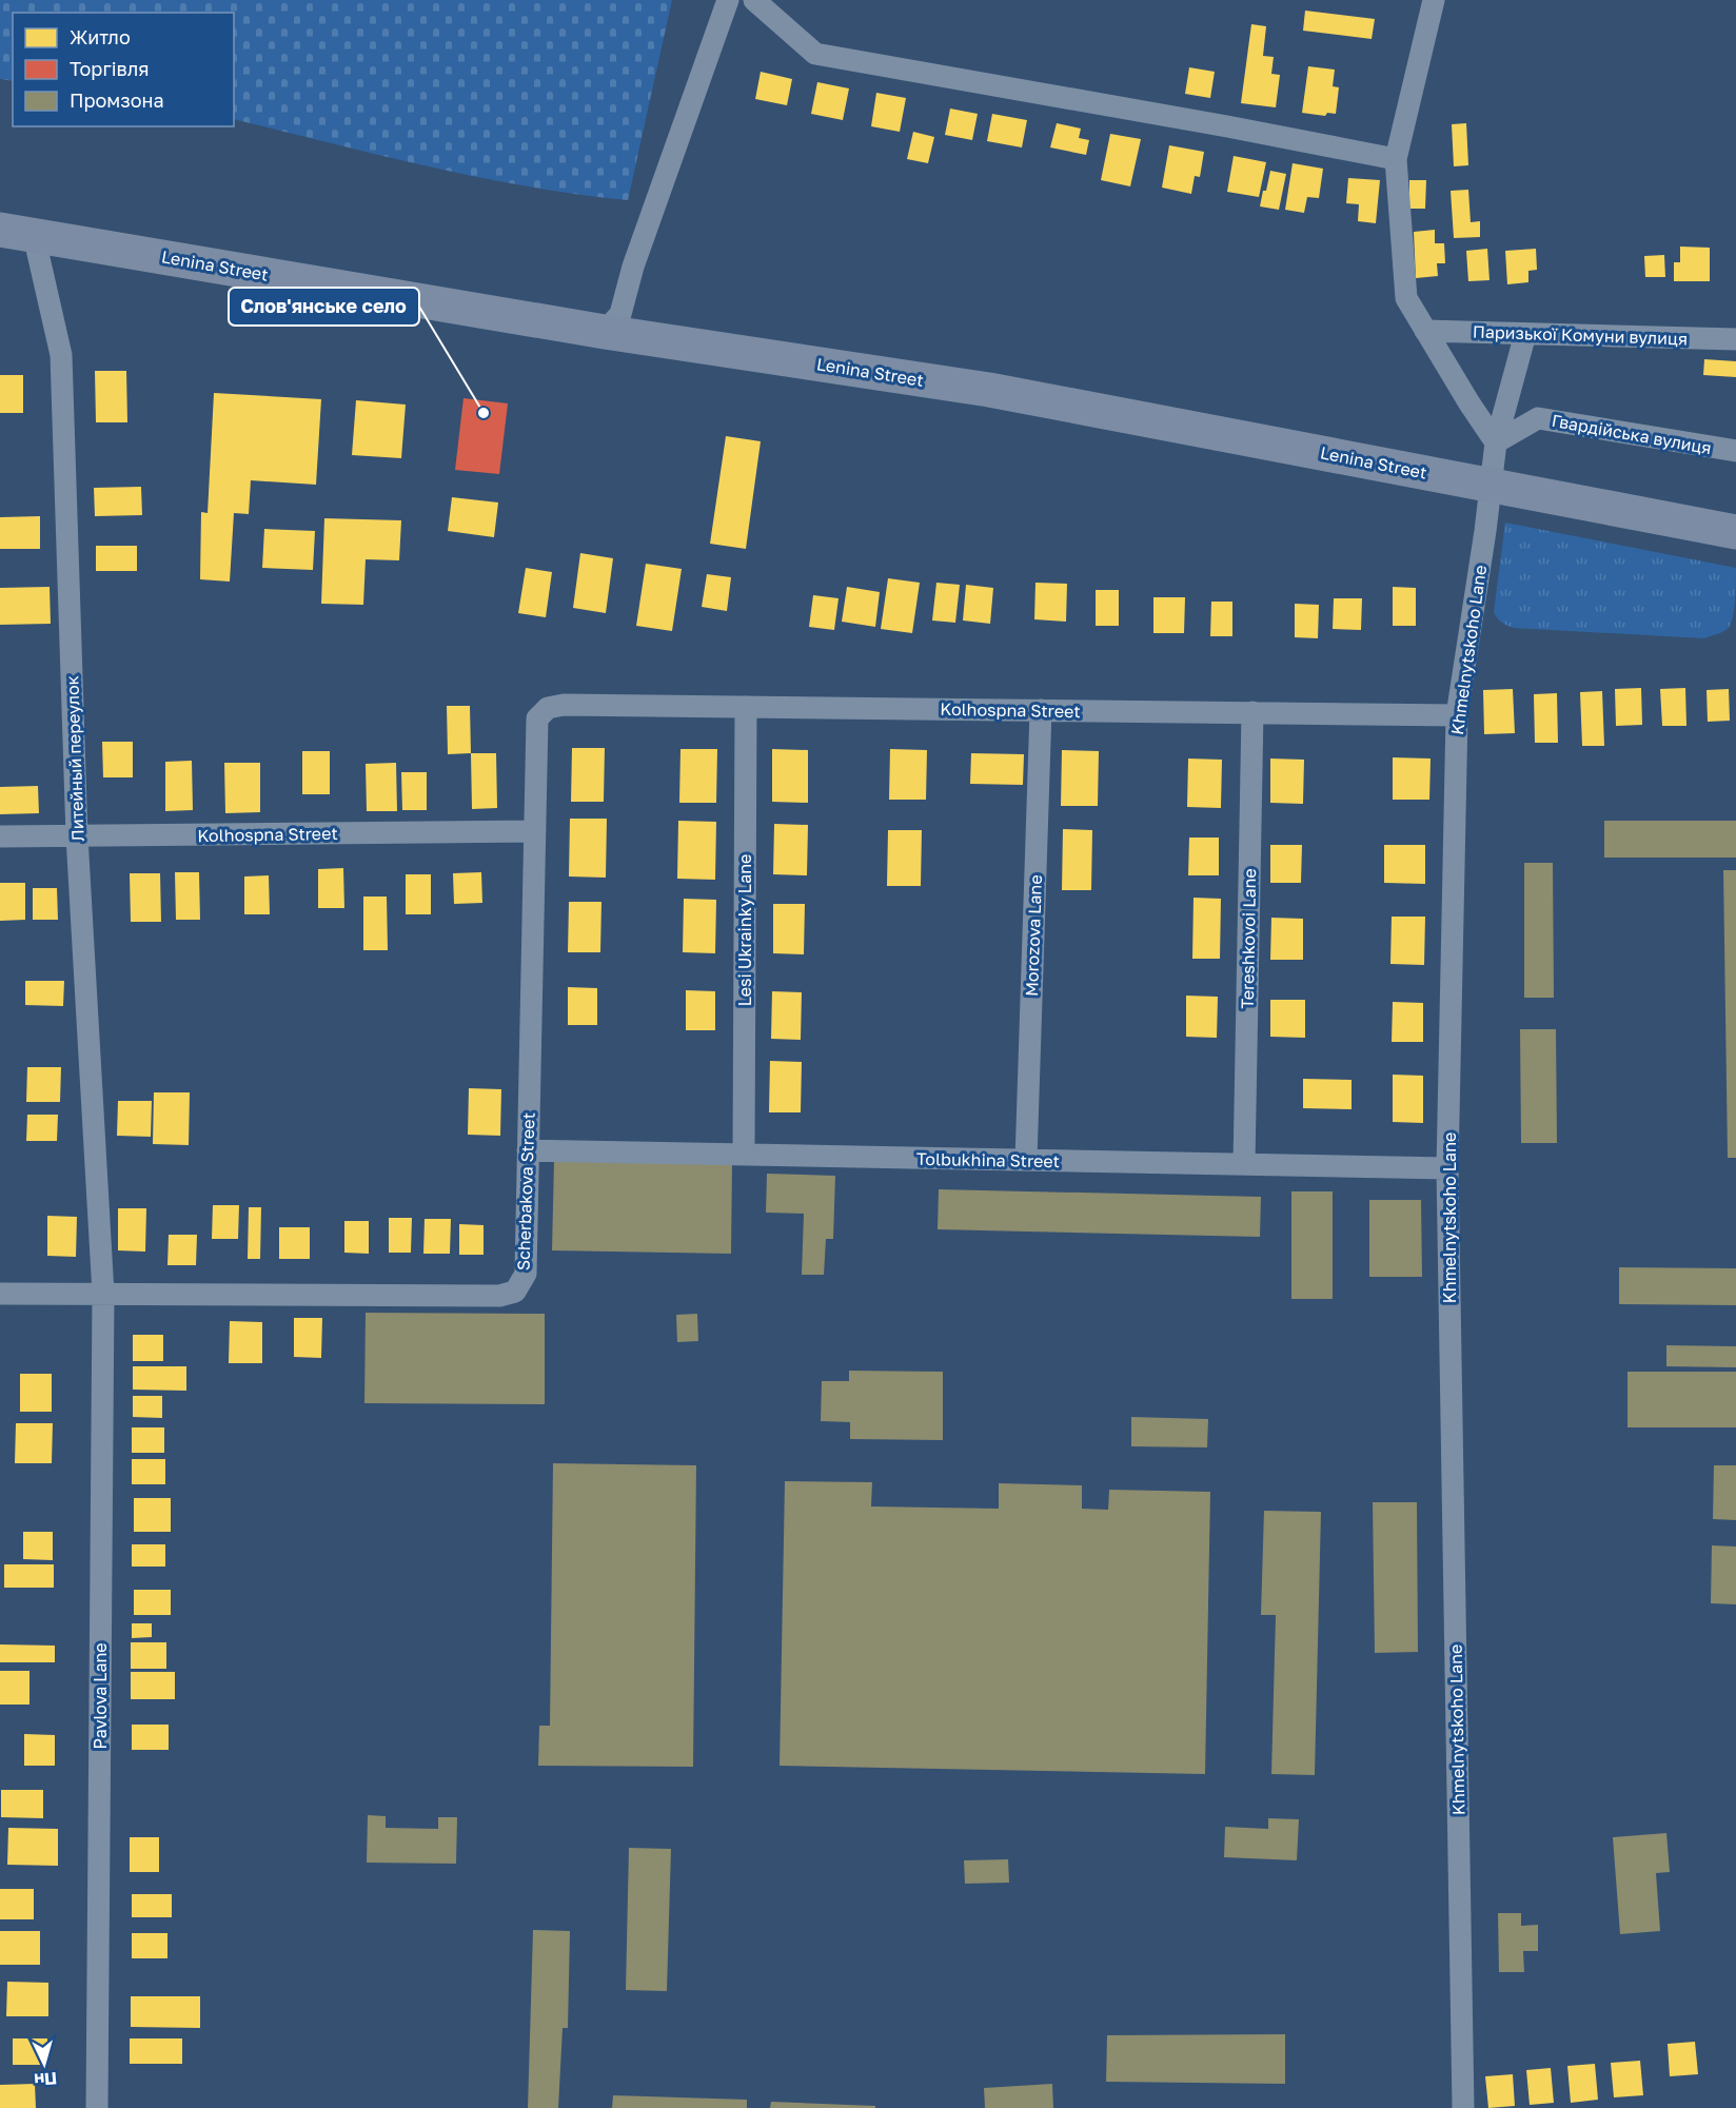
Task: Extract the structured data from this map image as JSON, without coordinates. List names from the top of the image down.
{
  "streets": {
    "main road": ["Lenina Street"],
    "street": [
      "Паризької Комуни вулиця",
      "Гвардійська вулиця",
      "Khmelnytskoho Lane",
      "Kolhospna Street",
      "Литейный переулок",
      "Lesi Ukrainky Lane",
      "Morozova Lane",
      "Tereshkovoi Lane",
      "Tolbukhina Street",
      "Scherbakova Street",
      "Pavlova Lane"
    ]
  },
  "crossings": [
    ["Lenina Street", "Khmelnytskoho Lane"],
    ["Lenina Street", "Литейный переулок"],
    ["Паризької Комуни вулиця", "Khmelnytskoho Lane"],
    ["Гвардійська вулиця", "Khmelnytskoho Lane"],
    ["Khmelnytskoho Lane", "Kolhospna Street"],
    ["Khmelnytskoho Lane", "Tolbukhina Street"],
    ["Kolhospna Street", "Литейный переулок"],
    ["Kolhospna Street", "Lesi Ukrainky Lane"],
    ["Kolhospna Street", "Morozova Lane"],
    ["Kolhospna Street", "Tereshkovoi Lane"],
    ["Kolhospna Street", "Scherbakova Street"],
    ["Литейный переулок", "Scherbakova Street"],
    ["Литейный переулок", "Pavlova Lane"],
    ["Lesi Ukrainky Lane", "Tolbukhina Street"],
    ["Morozova Lane", "Tolbukhina Street"],
    ["Tereshkovoi Lane", "Tolbukhina Street"],
    ["Tolbukhina Street", "Scherbakova Street"],
    ["Scherbakova Street", "Pavlova Lane"]
  ],
  "places": ["Слов'янське село"],
  "legend": ["Житло", "Торгівля", "Промзона"],
  "north": "bottom"
}
